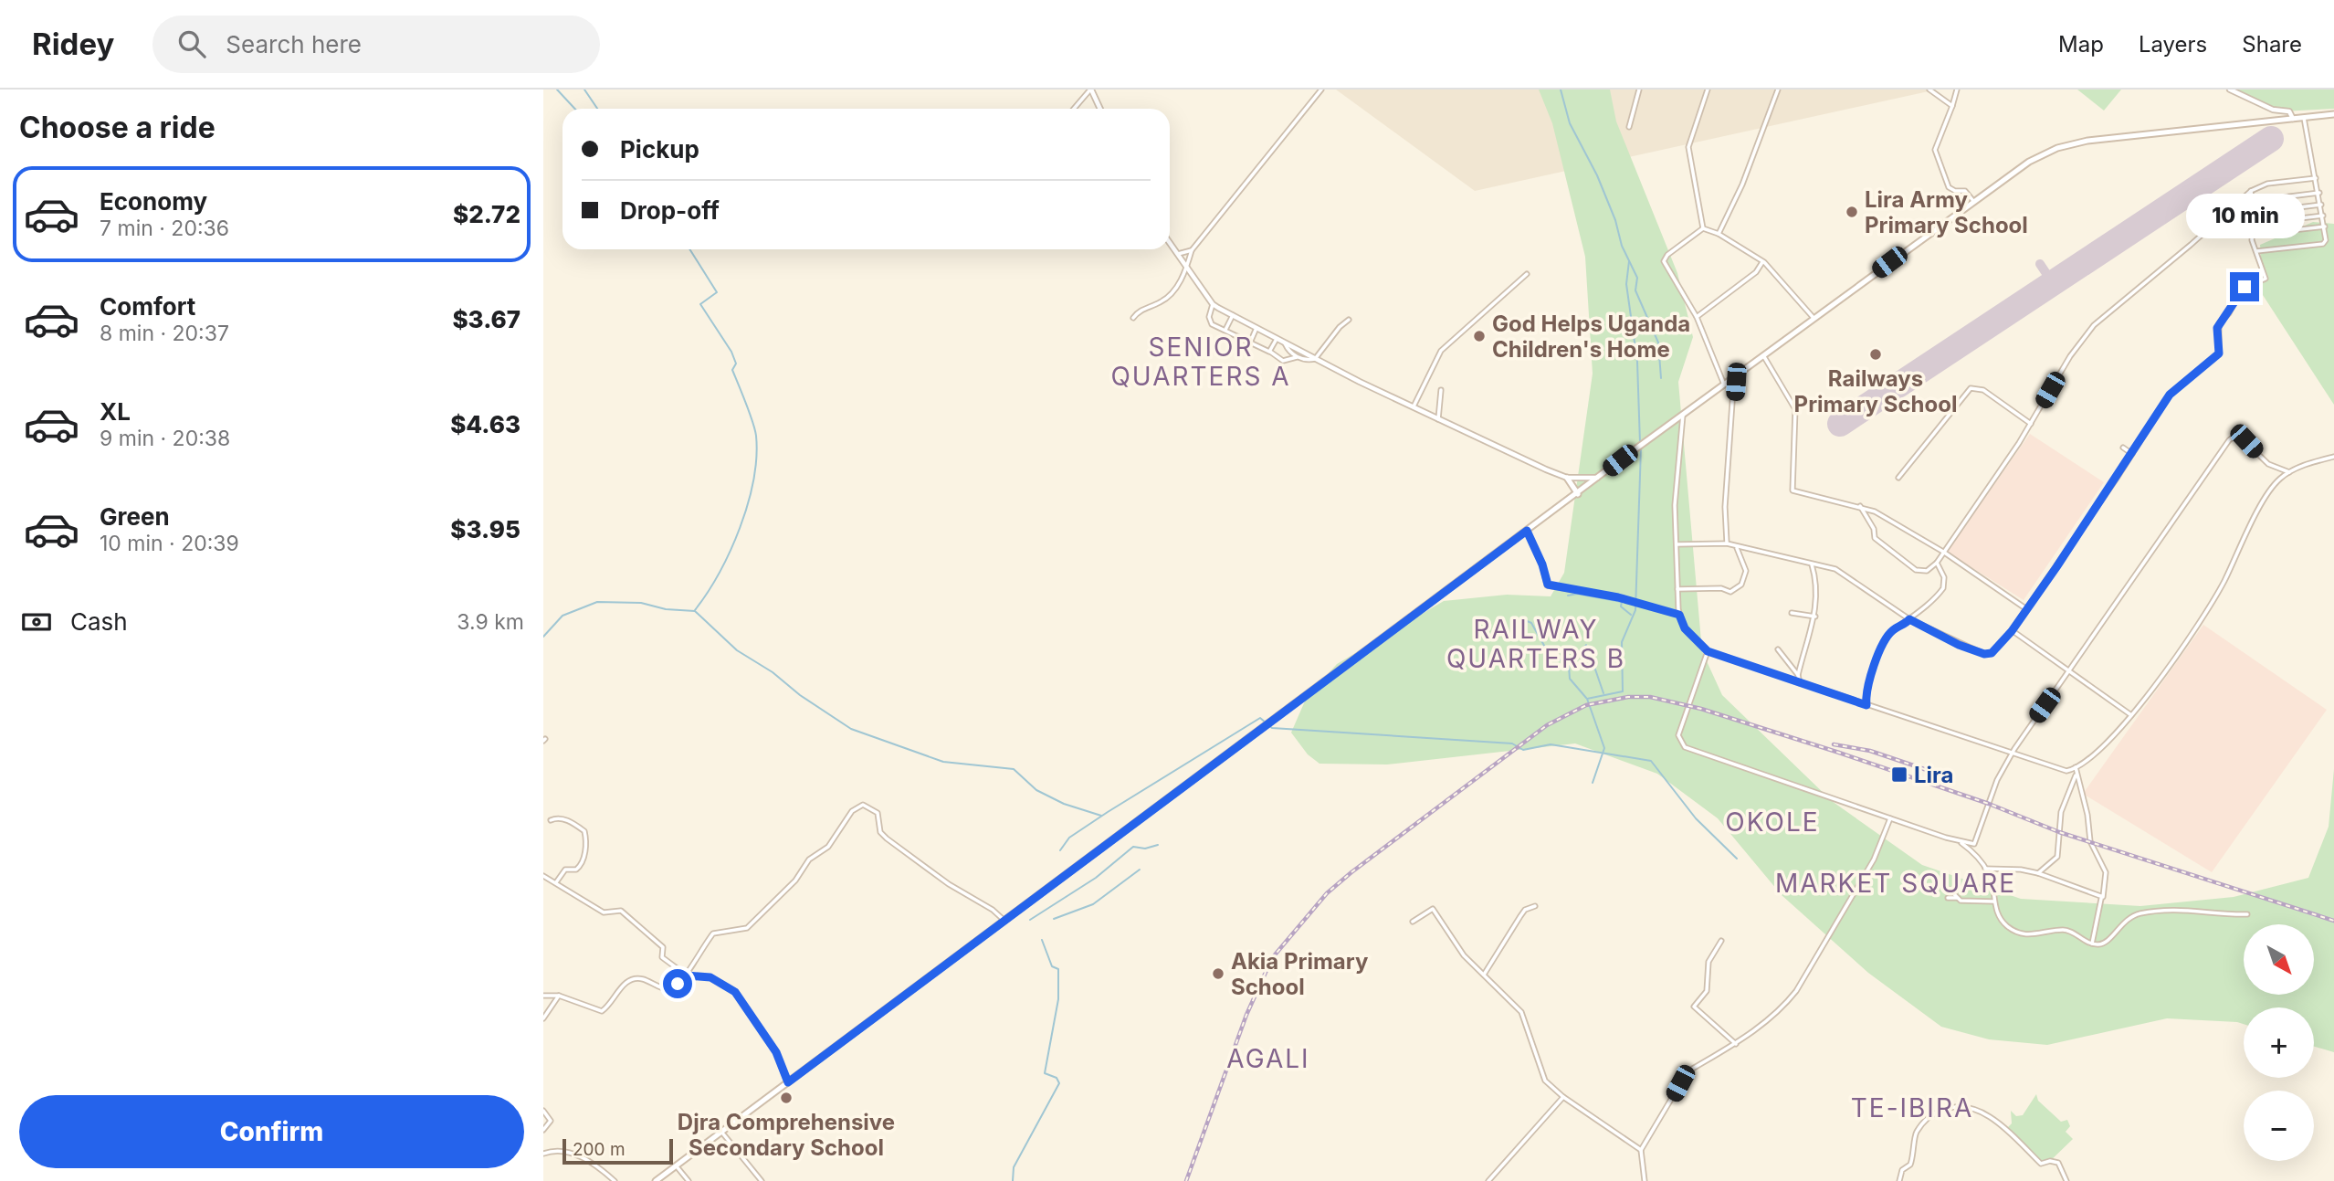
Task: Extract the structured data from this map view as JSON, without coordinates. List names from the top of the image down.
{
  "districts": [
    "SENIOR QUARTERS A",
    "RAILWAY QUARTERS B",
    "OKOLE",
    "MARKET SQUARE",
    "AGALI",
    "TE-IBIRA"
  ],
  "places": {
    "other": [
      "Lira Army Primary School",
      "God Helps Uganda Children's Home",
      "Railways Primary School",
      "Akia Primary School",
      "Djra Comprehensive Secondary School"
    ],
    "transit": ["Lira"]
  },
  "scale_bar": "200 m",
  "north": "bottom right",
  "page": {
    "header": "Ridey",
    "search": "Search here",
    "nav": ["Map", "Layers", "Share"],
    "heading": "Choose a ride",
    "banner": ["Pickup", "Drop-off"],
    "list": [
      {
        "name": "Economy",
        "note": "7 min · 20:36",
        "value": "$2.72"
      },
      {
        "name": "Comfort",
        "note": "8 min · 20:37",
        "value": "$3.67"
      },
      {
        "name": "XL",
        "note": "9 min · 20:38",
        "value": "$4.63"
      },
      {
        "name": "Green",
        "note": "10 min · 20:39",
        "value": "$3.95"
      }
    ],
    "bubble": "10 min",
    "pay": ["Cash", "3.9 km"],
    "map_buttons": ["+", "−"],
    "buttons": "Confirm",
    "scale": "200 m"
  }
}
